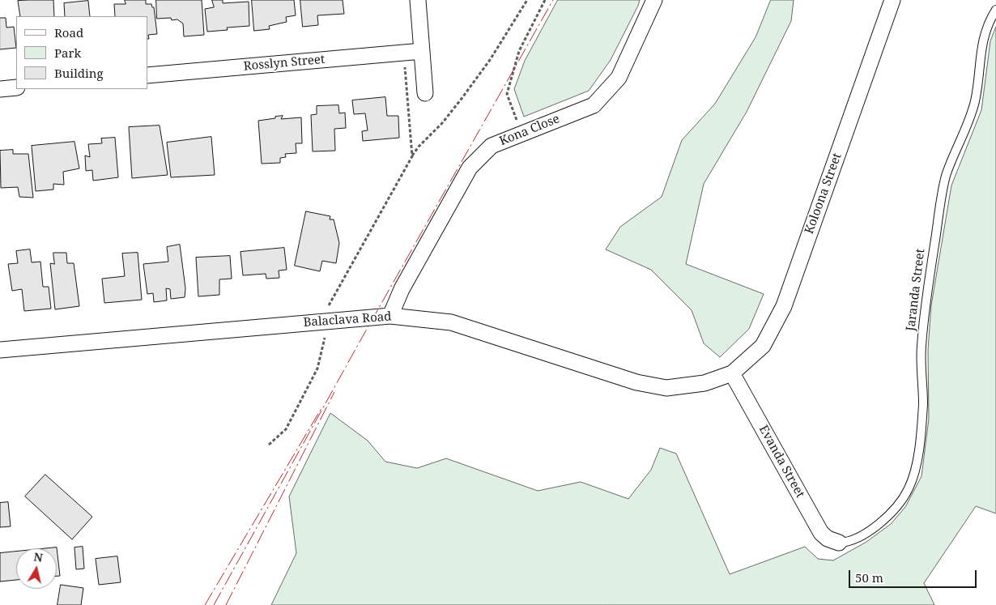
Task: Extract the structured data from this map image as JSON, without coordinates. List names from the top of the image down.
{
  "streets": {
    "street": [
      "Rosslyn Street",
      "Kona Close",
      "Koloona Street",
      "Balaclava Road",
      "Evanda Street"
    ],
    "lane": ["Jaranda Street"]
  },
  "crossings": [
    ["Kona Close", "Balaclava Road"],
    ["Koloona Street", "Balaclava Road"],
    ["Koloona Street", "Evanda Street"],
    ["Jaranda Street", "Evanda Street"],
    ["Balaclava Road", "Evanda Street"]
  ],
  "legend": ["Road", "Park", "Building"],
  "scale_bar": "50 m",
  "north": "top"
}
